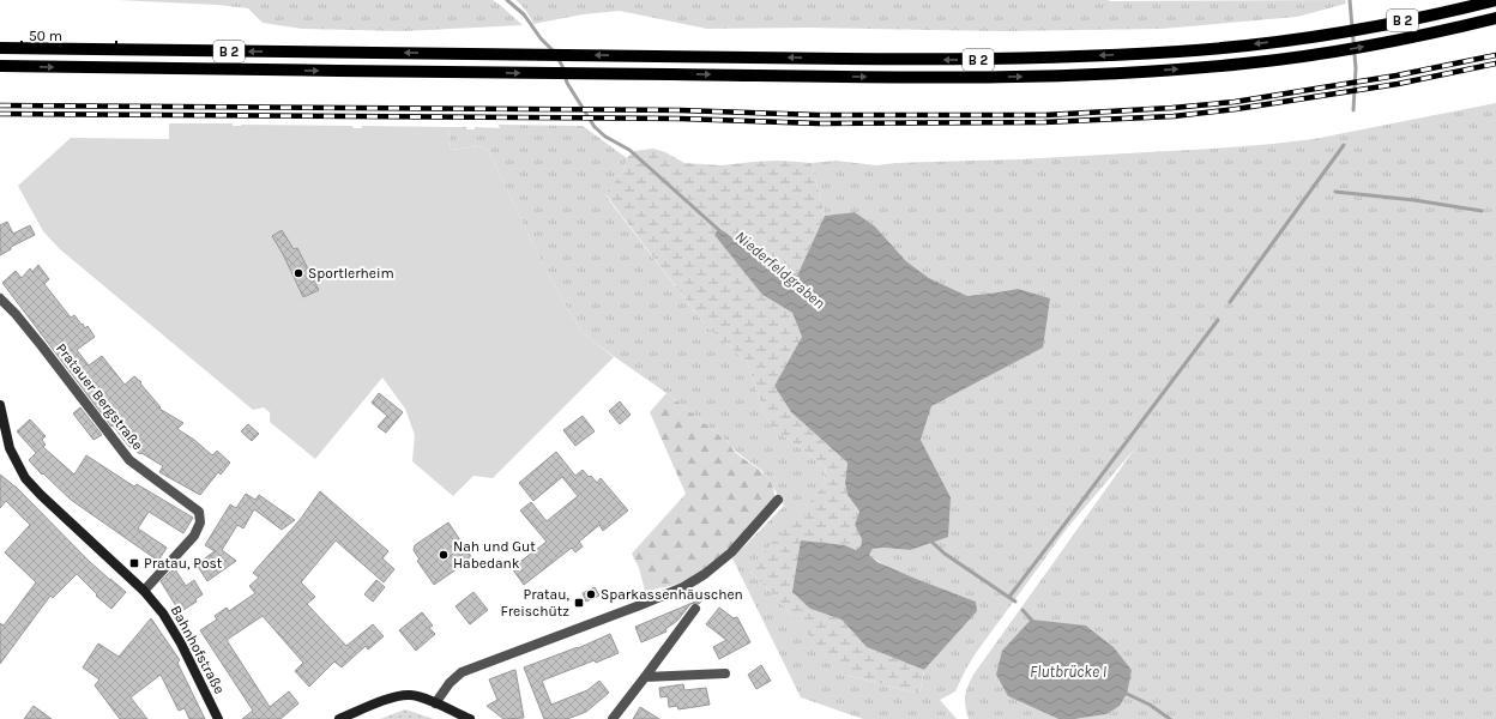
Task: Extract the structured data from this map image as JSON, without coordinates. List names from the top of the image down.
{
  "streets": {
    "main road": ["B 2"],
    "street": ["Pratauer Bergstraße", "Bahnhofstraße"]
  },
  "crossings": [
    ["Pratauer Bergstraße", "Bahnhofstraße"]
  ],
  "water": ["Niederfeldgraben", "Flutbrücke I"],
  "places": {
    "other": ["Sportlerheim", "Nah und Gut Habedank", "Sparkassenhäuschen"],
    "transit": ["Pratau, Post", "Pratau, Freischütz"]
  },
  "scale_bar": "50 m"
}
